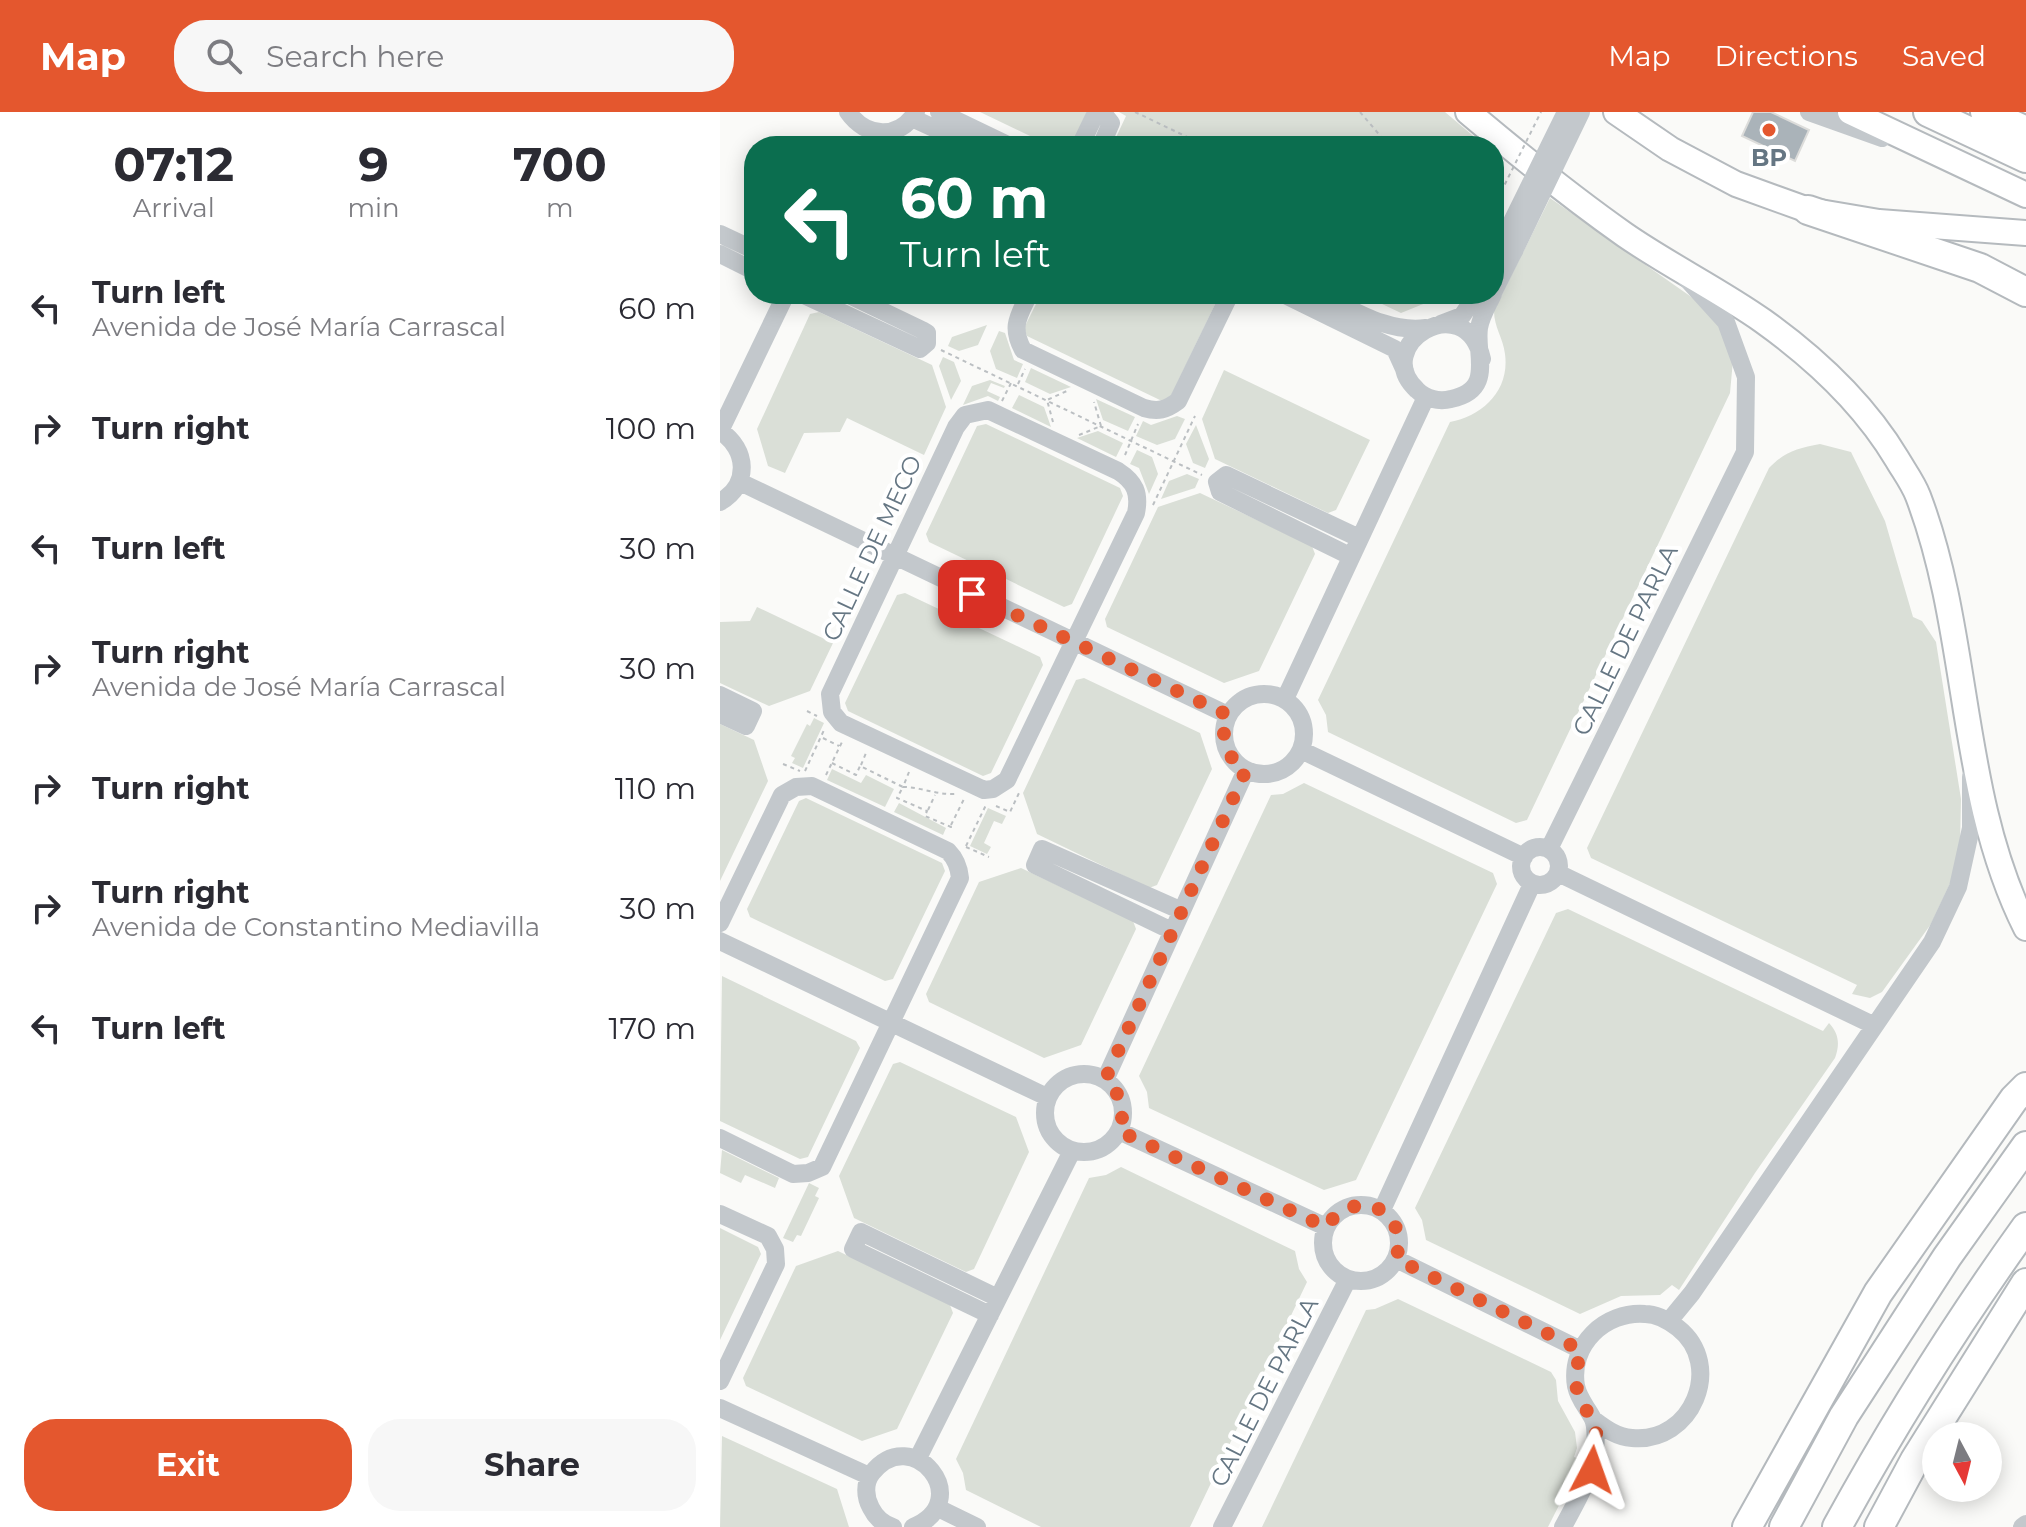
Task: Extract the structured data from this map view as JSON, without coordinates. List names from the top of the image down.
{
  "streets": {
    "street": ["CALLE DE MECO", "CALLE DE PARLA"]
  },
  "places": ["BP"],
  "north": "bottom",
  "page": {
    "header": "Map",
    "search": "Search here",
    "nav": ["Map", "Directions", "Saved"],
    "eta": [
      "07:12",
      "Arrival",
      "9",
      "min",
      "700",
      "m"
    ],
    "turn": ["60 m", "Turn left"],
    "list": [
      {
        "name": "Turn left",
        "note": "Avenida de José María Carrascal",
        "value": "60 m"
      },
      {
        "name": "Turn right",
        "value": "100 m"
      },
      {
        "name": "Turn left",
        "value": "30 m"
      },
      {
        "name": "Turn right",
        "note": "Avenida de José María Carrascal",
        "value": "30 m"
      },
      {
        "name": "Turn right",
        "value": "110 m"
      },
      {
        "name": "Turn right",
        "note": "Avenida de Constantino Mediavilla",
        "value": "30 m"
      },
      {
        "name": "Turn left",
        "value": "170 m"
      }
    ],
    "buttons": ["Exit", "Share"]
  }
}
